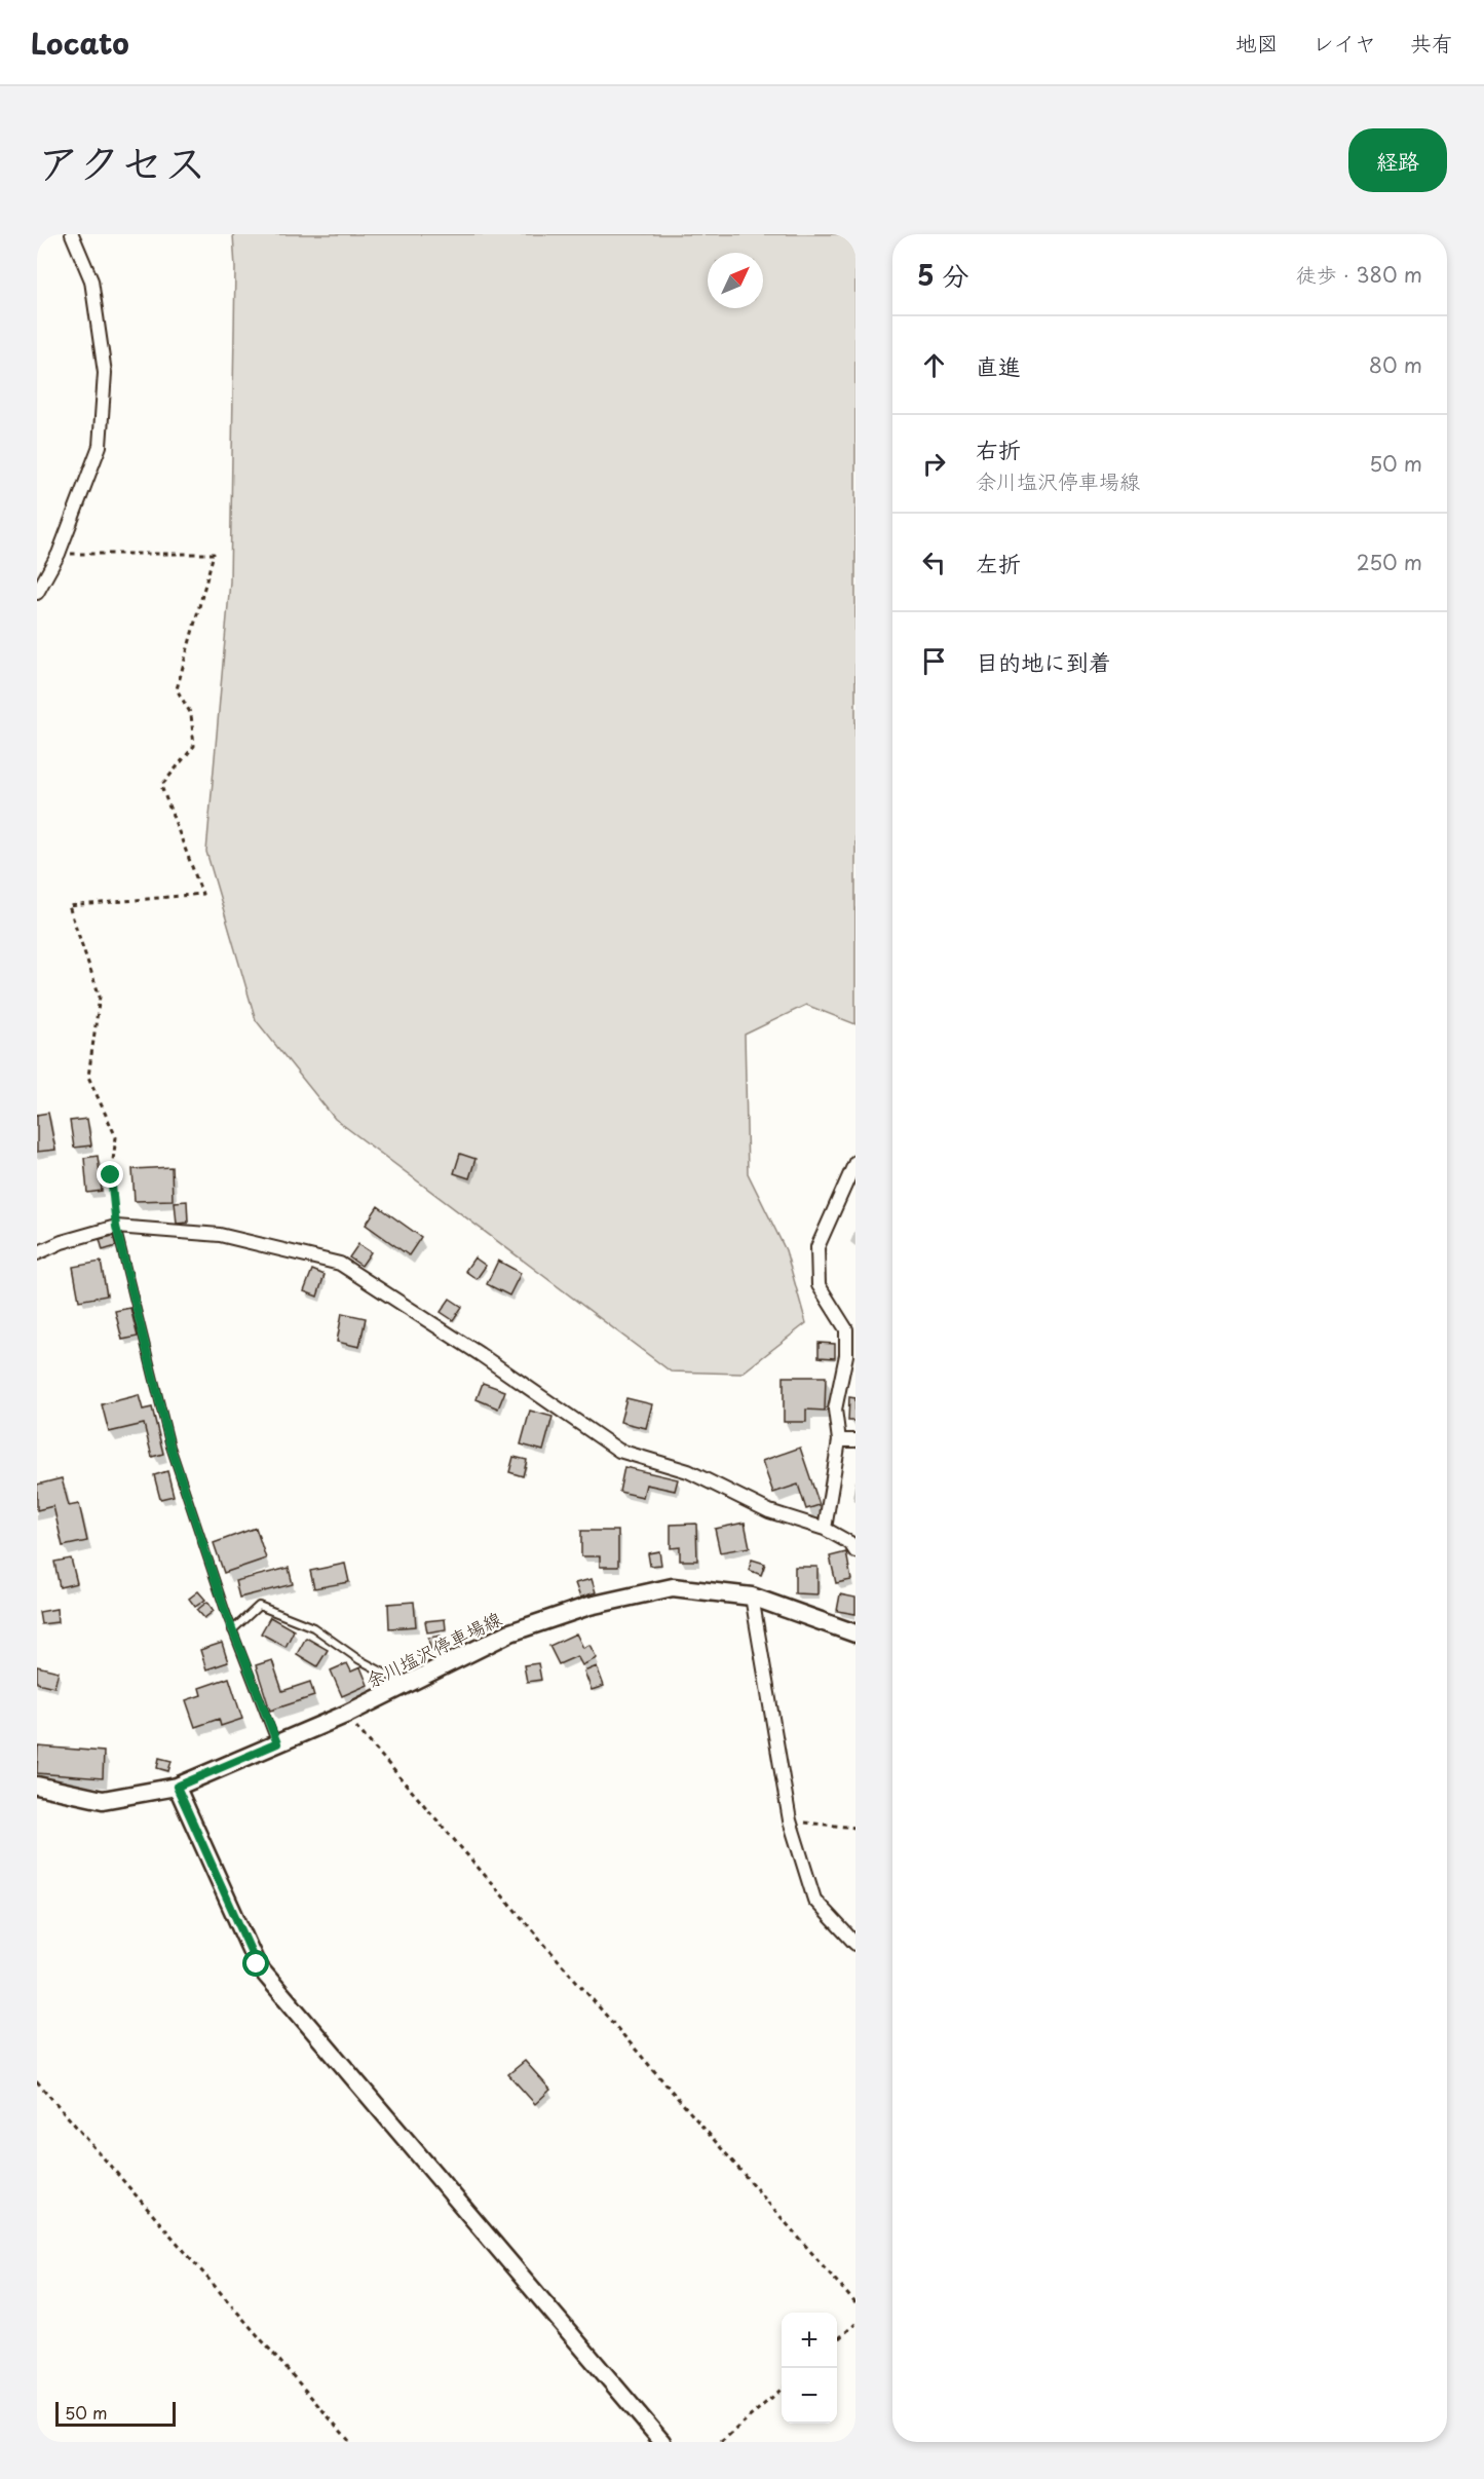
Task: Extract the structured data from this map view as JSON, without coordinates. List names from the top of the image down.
{
  "streets": {
    "main road": ["余川塩沢停車場線"]
  },
  "scale_bar": "50 m",
  "north": "top right",
  "page": {
    "header": "Locato",
    "nav": ["地図", "レイヤ", "共有"],
    "title": "アクセス",
    "buttons": "経路",
    "heading": ["5 分", "徒歩 · 380 m"],
    "list": [
      ["直進", "80 m"],
      ["右折", "余川塩沢停車場線", "50 m"],
      ["左折", "250 m"],
      "目的地に到着"
    ],
    "map_buttons": ["+", "−"],
    "scale": "50 m"
  }
}
